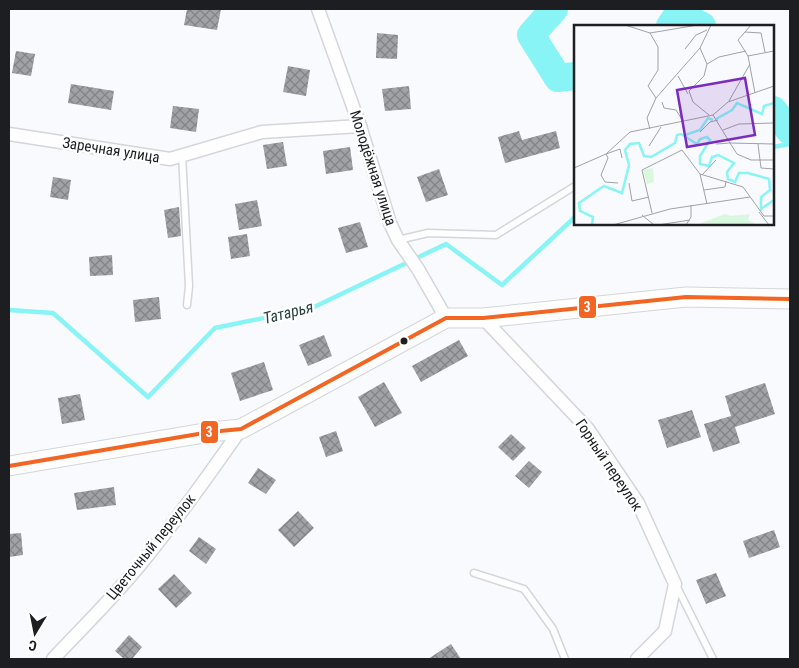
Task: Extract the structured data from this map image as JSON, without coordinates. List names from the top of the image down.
{
  "streets": {
    "street": [
      "Заречная улица",
      "Молодёжная улица",
      "Горный переулок",
      "Цветочный переулок"
    ]
  },
  "crossings": [
    ["Заречная улица", "Молодёжная улица"]
  ],
  "water": ["Татарья"],
  "lines": ["transit line 3"],
  "north": "bottom"
}
